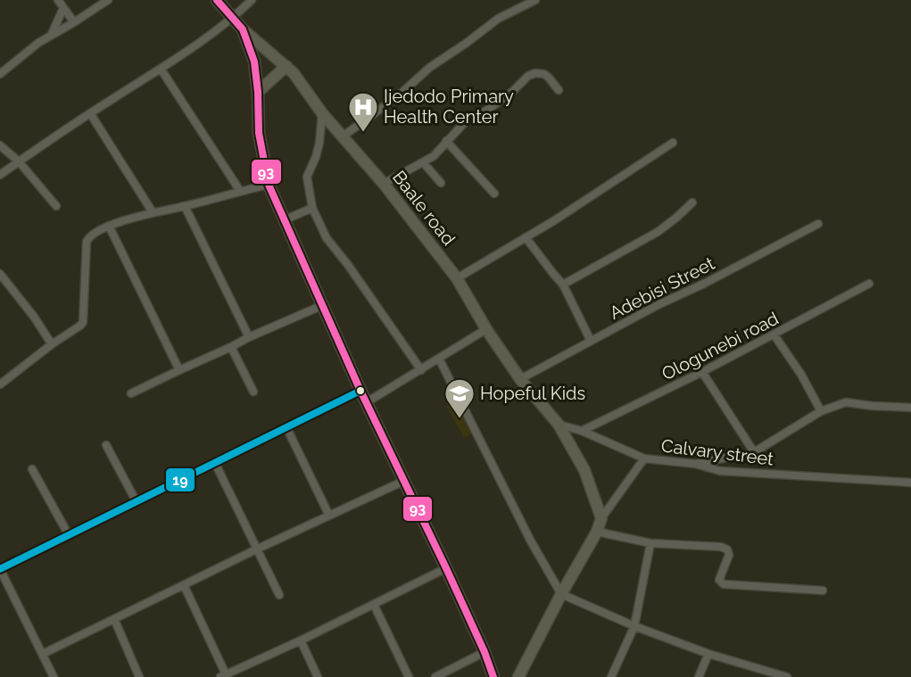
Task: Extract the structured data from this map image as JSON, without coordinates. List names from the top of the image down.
{
  "streets": {
    "street": [
      "Baale road",
      "Adebisi Street",
      "Ologunebi road",
      "Calvary street"
    ]
  },
  "crossings": [
    ["Baale road", "Adebisi Street"],
    ["Baale road", "Calvary street"],
    ["Ologunebi road", "Calvary street"]
  ],
  "places": {
    "hospital": ["Ijedodo Primary Health Center"],
    "school or university": ["Hopeful Kids"]
  },
  "lines": ["transit line 93", "transit line 19"]
}
